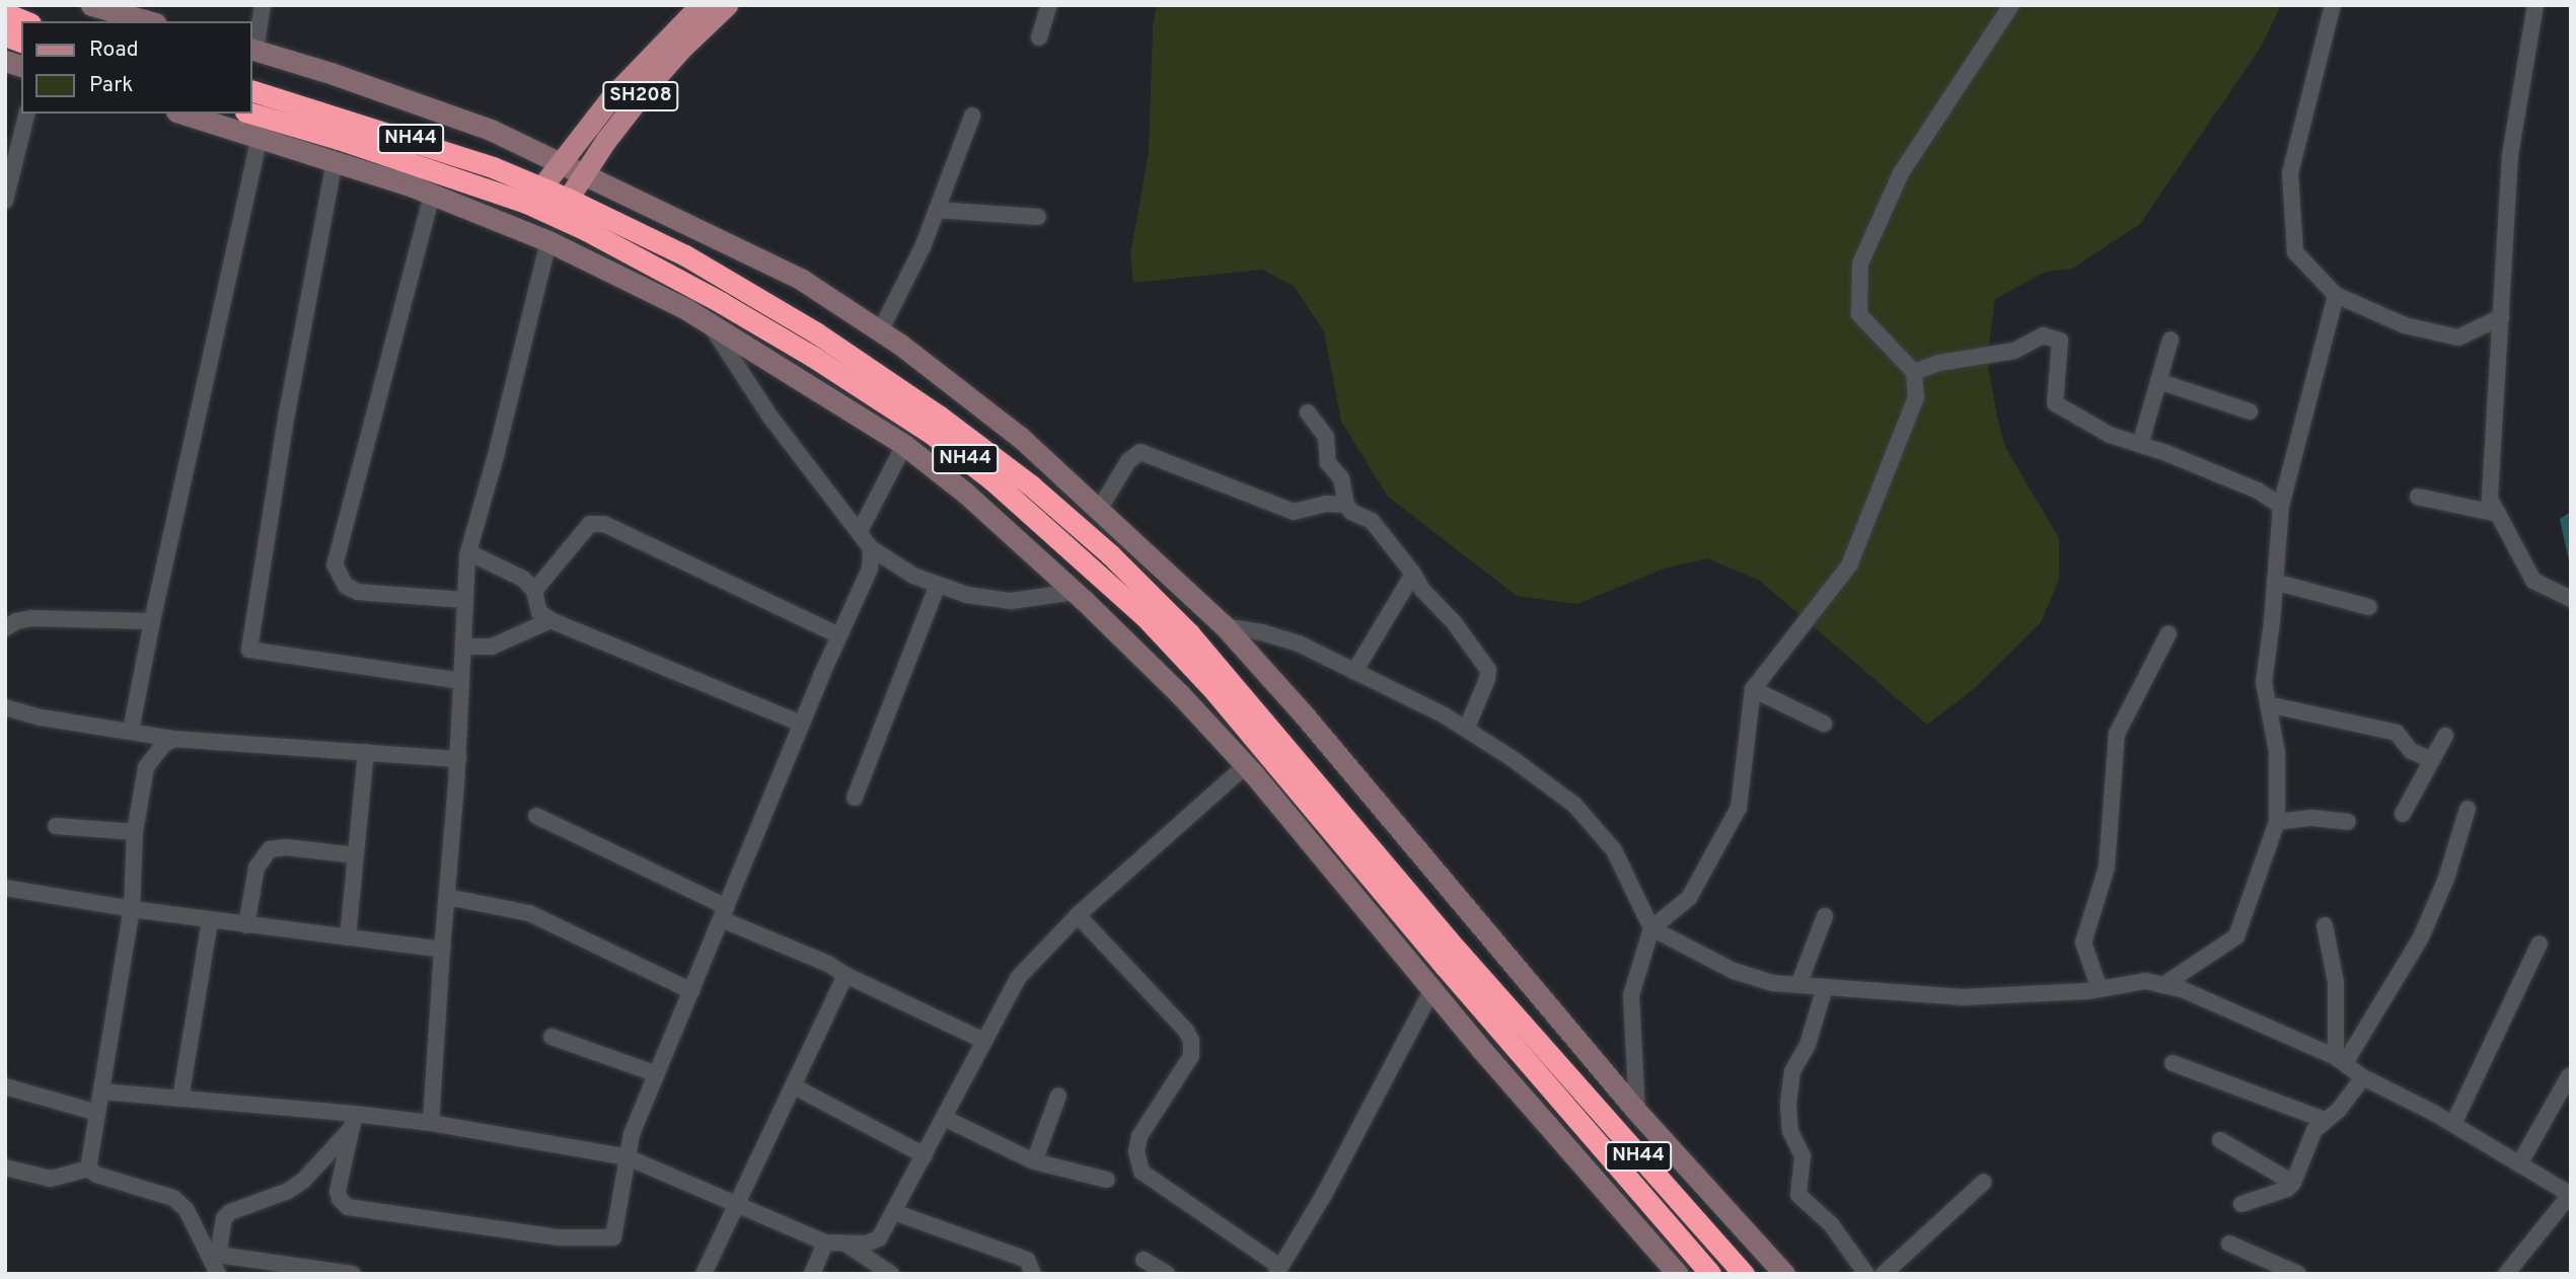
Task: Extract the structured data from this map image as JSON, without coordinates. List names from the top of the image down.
{
  "streets": {
    "highway": ["NH44"],
    "main road": ["SH208"]
  },
  "crossings": [
    ["SH208", "NH44"]
  ],
  "legend": ["Road", "Park"]
}
